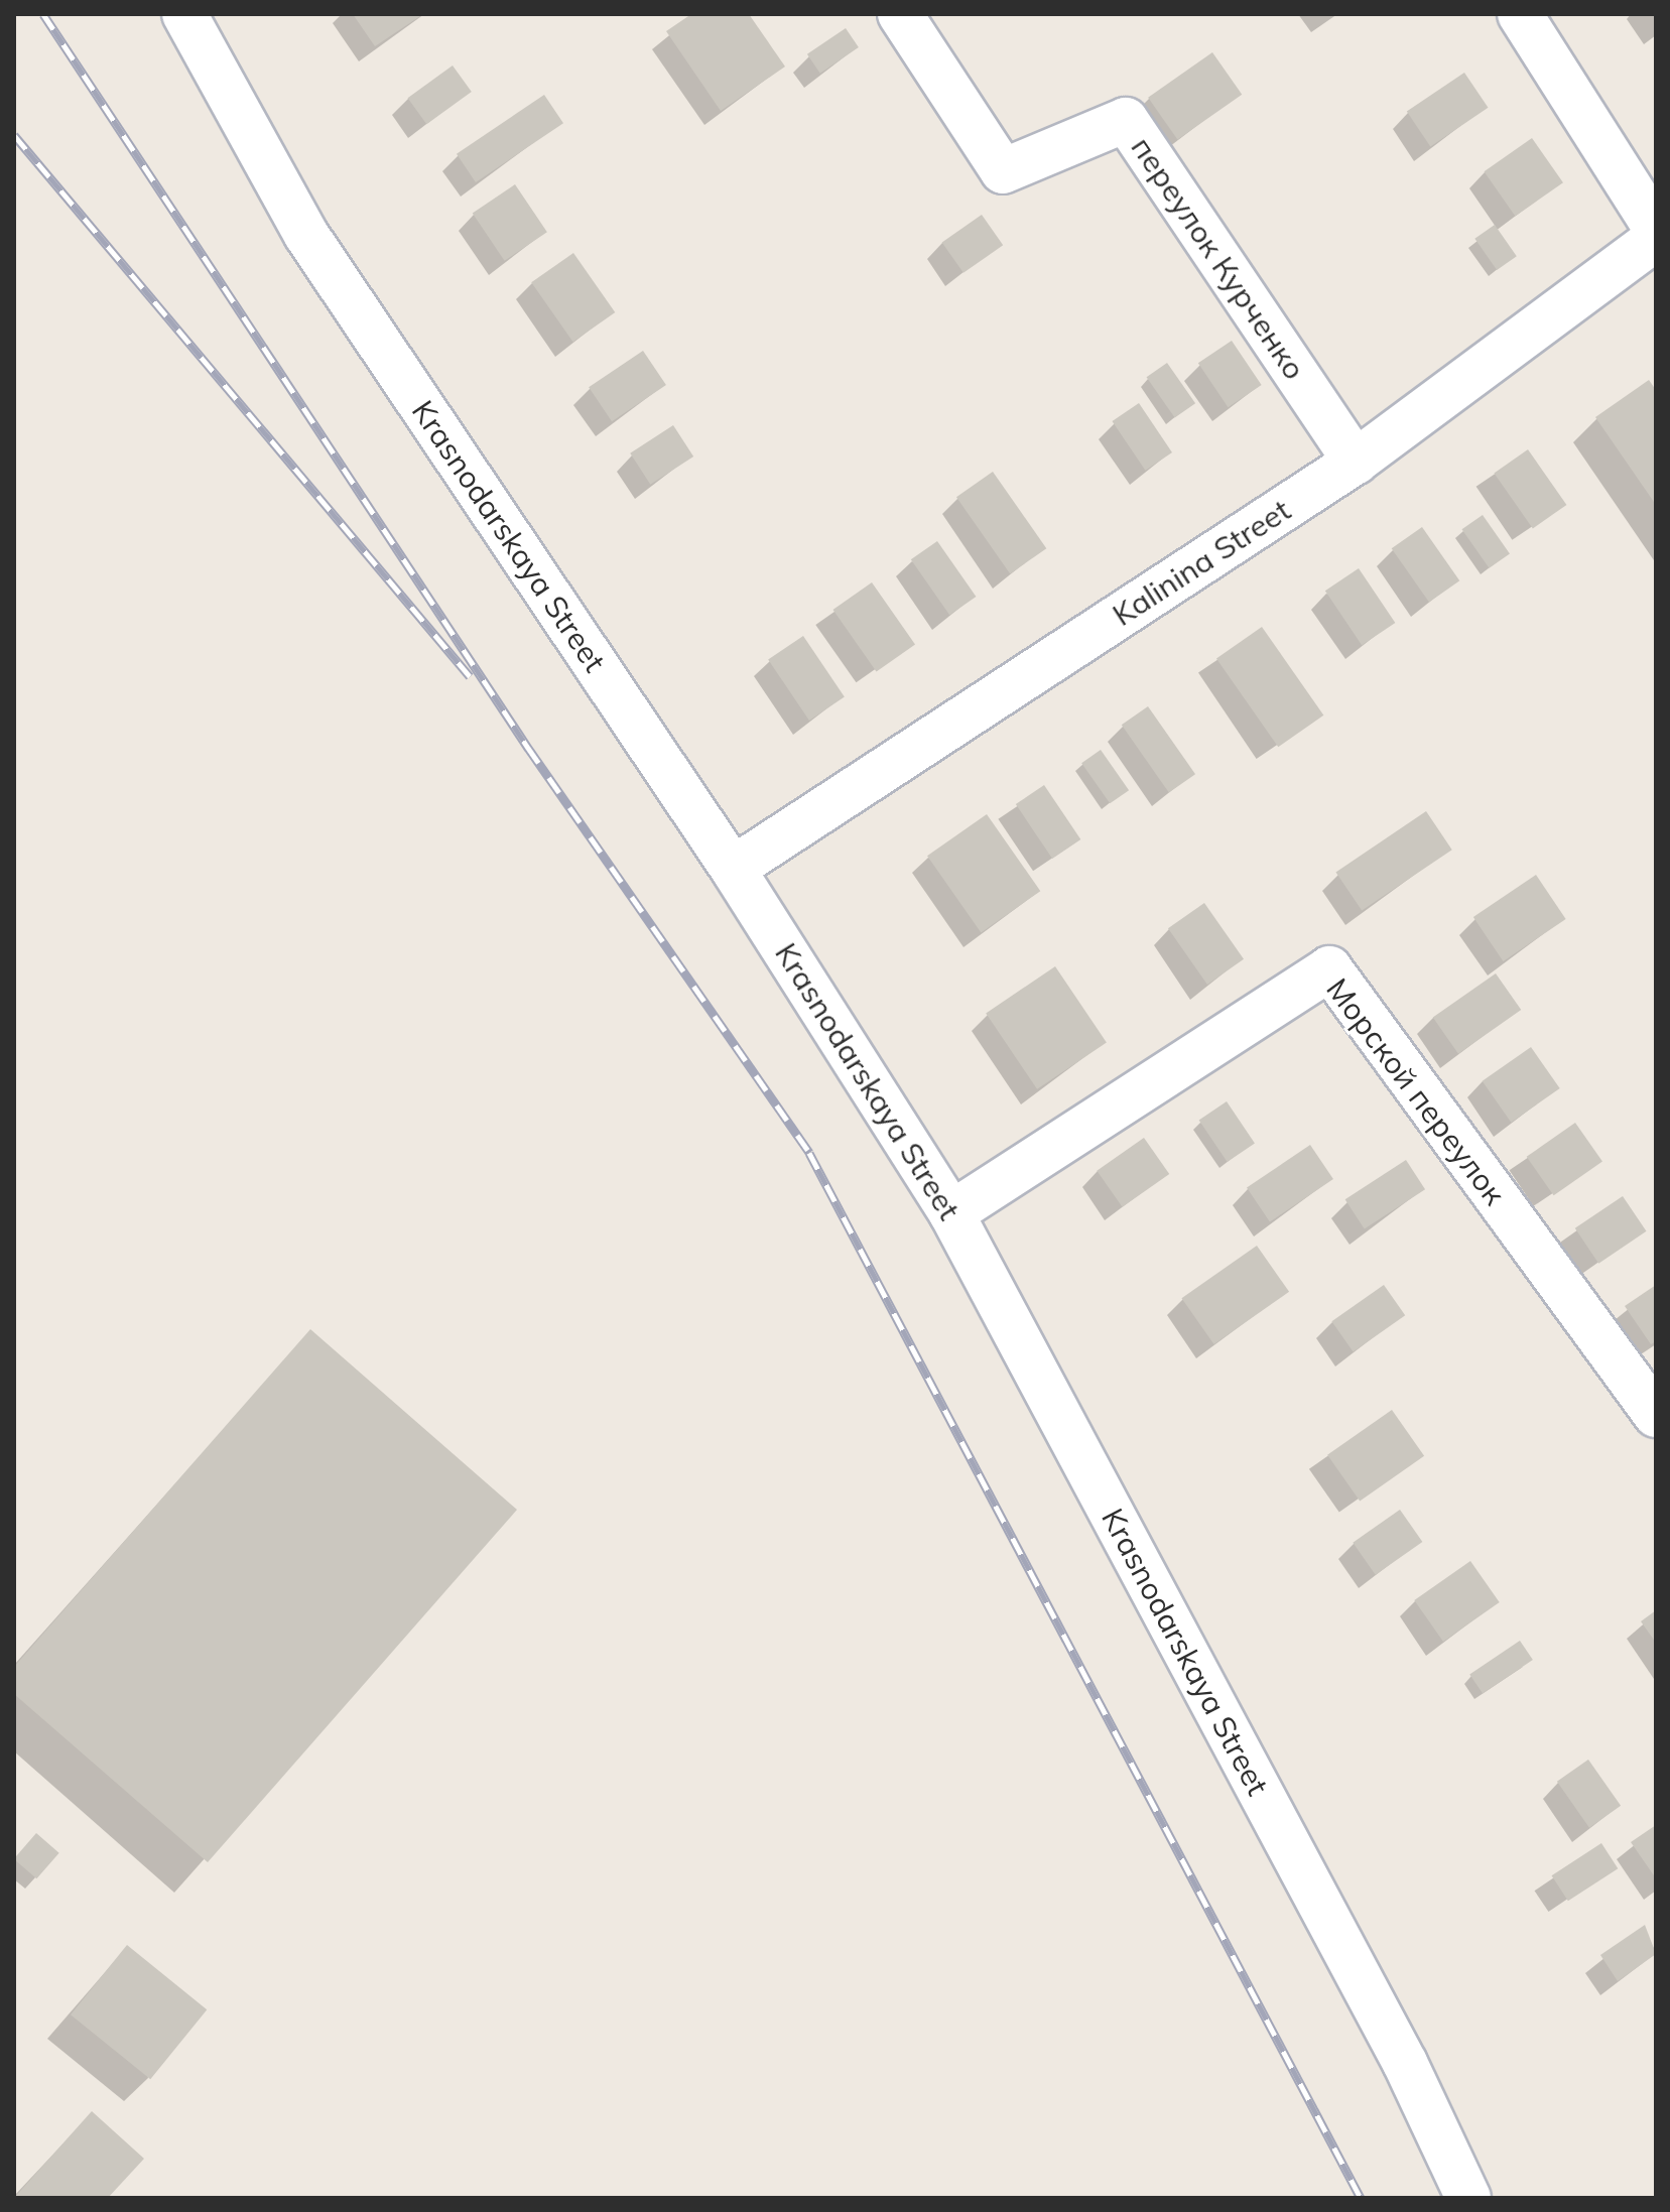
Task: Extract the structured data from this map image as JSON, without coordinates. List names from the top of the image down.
{
  "streets": {
    "street": [
      "переулок Курченко",
      "Krasnodarskaya Street",
      "Kalinina Street",
      "Морской переулок"
    ]
  },
  "crossings": [
    ["переулок Курченко", "Kalinina Street"],
    ["Krasnodarskaya Street", "Kalinina Street"],
    ["Krasnodarskaya Street", "Морской переулок"]
  ]
}
